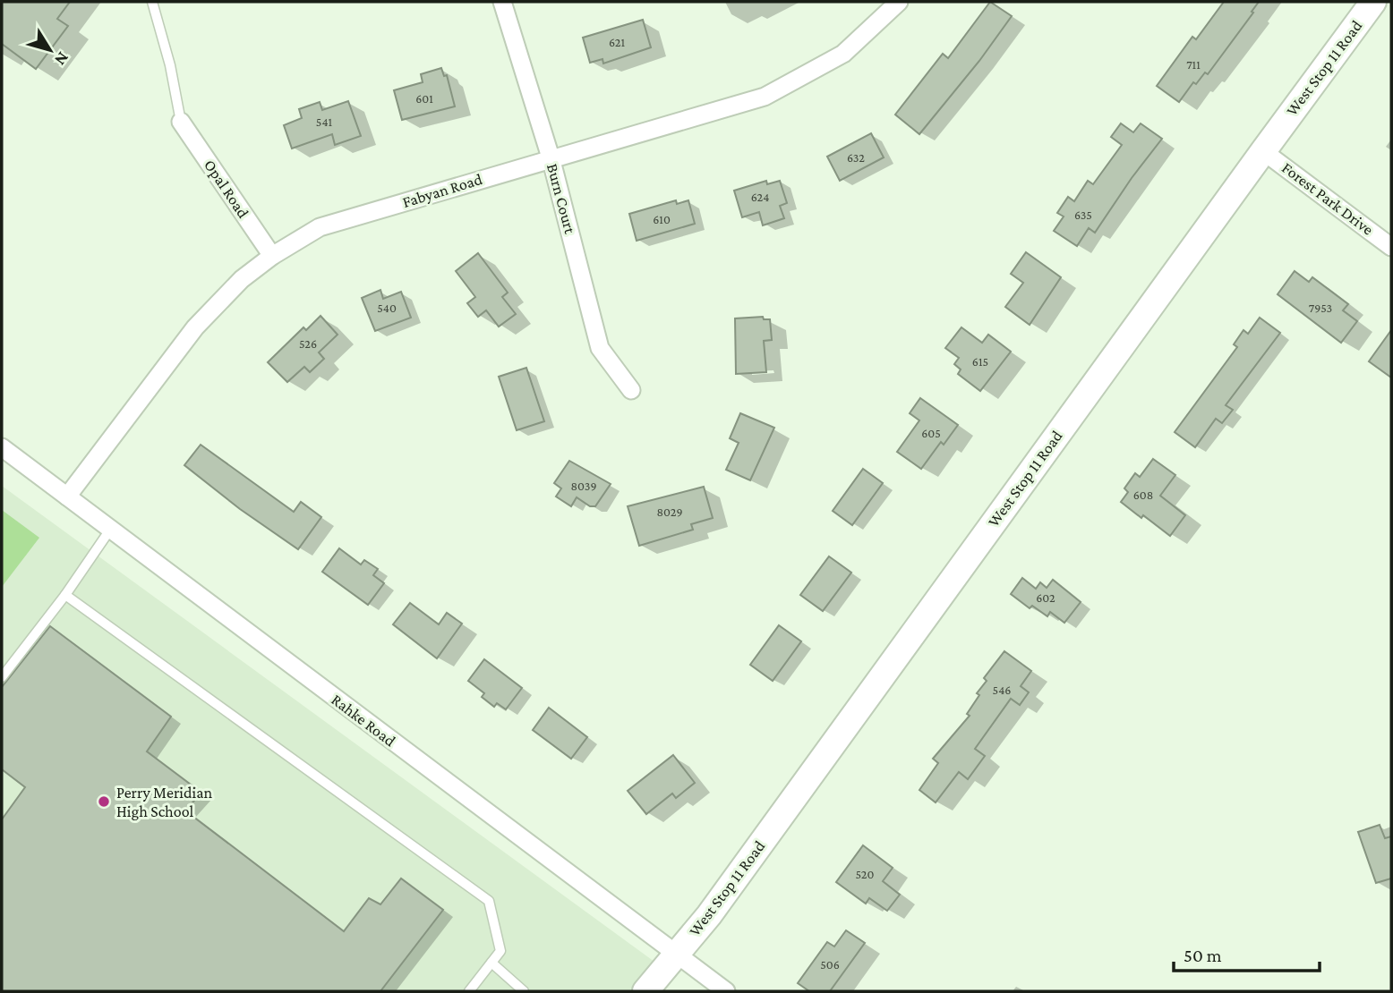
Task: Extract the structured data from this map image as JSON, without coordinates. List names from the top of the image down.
{
  "streets": {
    "main road": ["West Stop 11 Road"],
    "street": [
      "Opal Road",
      "Fabyan Road",
      "Burn Court",
      "Forest Park Drive",
      "Rahke Road"
    ]
  },
  "crossings": [
    ["West Stop 11 Road", "Forest Park Drive"],
    ["West Stop 11 Road", "Rahke Road"],
    ["Opal Road", "Fabyan Road"],
    ["Fabyan Road", "Burn Court"],
    ["Fabyan Road", "Rahke Road"]
  ],
  "places": ["Perry Meridian High School"],
  "house_numbers": [
    "621",
    "711",
    "601",
    "541",
    "632",
    "624",
    "635",
    "610",
    "540",
    "7953",
    "526",
    "615",
    "605",
    "8039",
    "608",
    "8029",
    "602",
    "546",
    "520",
    "506"
  ],
  "scale_bar": "50 m",
  "north": "bottom right"
}
